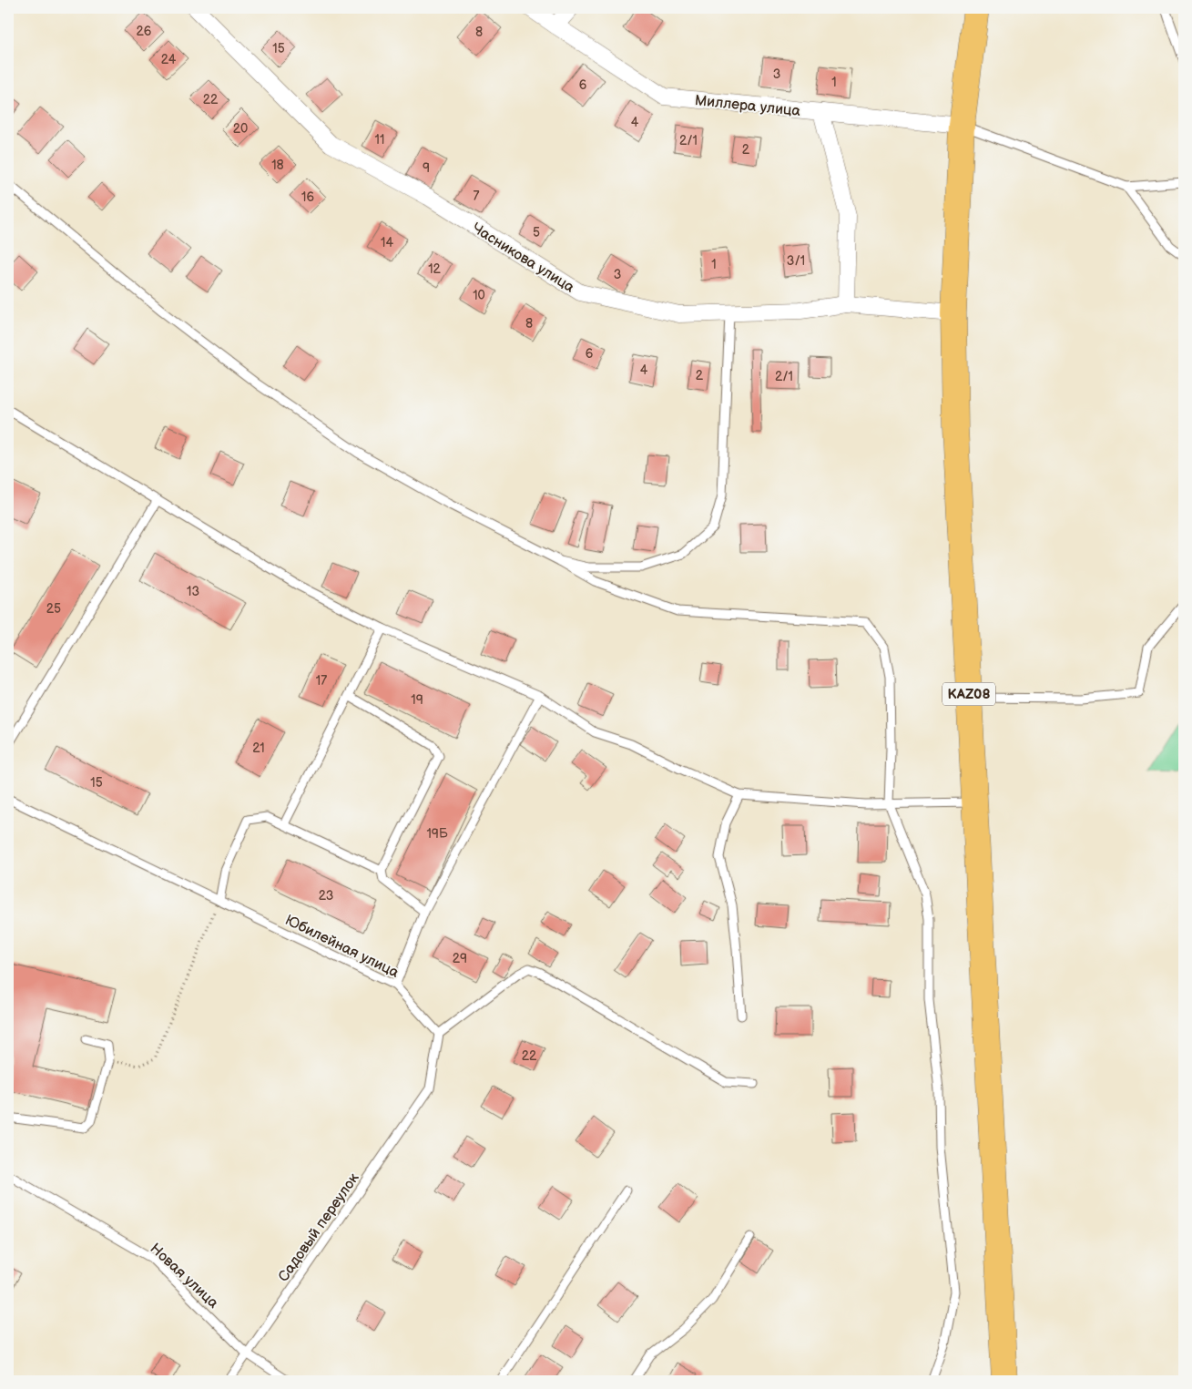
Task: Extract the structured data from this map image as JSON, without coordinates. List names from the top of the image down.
{
  "streets": {
    "highway": ["KAZ08"],
    "street": ["Миллера улица", "Часникова улица"],
    "lane": ["Юбилейная улица", "Садовый переулок", "Новая улица"]
  },
  "crossings": [
    ["Миллера улица", "KAZ08"],
    ["Часникова улица", "KAZ08"],
    ["Юбилейная улица", "Садовый переулок"],
    ["Садовый переулок", "Новая улица"]
  ],
  "house_numbers": [
    "26",
    "8",
    "15",
    "24",
    "3",
    "1",
    "6",
    "22",
    "4",
    "20",
    "11",
    "2/1",
    "2",
    "18",
    "9",
    "7",
    "16",
    "5",
    "14",
    "3/1",
    "1",
    "12",
    "3",
    "10",
    "8",
    "6",
    "4",
    "2",
    "2/1",
    "13",
    "25",
    "17",
    "19",
    "21",
    "15",
    "19Б",
    "23",
    "29",
    "22"
  ]
}
